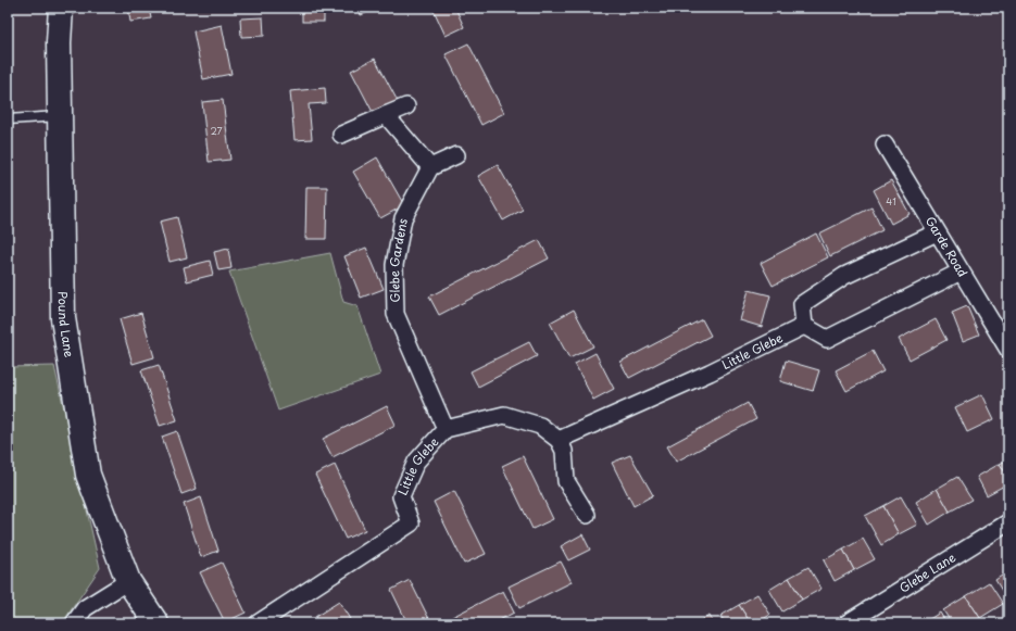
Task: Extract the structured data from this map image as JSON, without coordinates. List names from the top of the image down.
{
  "streets": {
    "street": [
      "Garde Road",
      "Glebe Gardens",
      "Pound Lane",
      "Little Glebe",
      "Glebe Lane"
    ]
  },
  "crossings": [
    ["Glebe Gardens", "Little Glebe"]
  ],
  "house_numbers": ["27", "41"]
}
